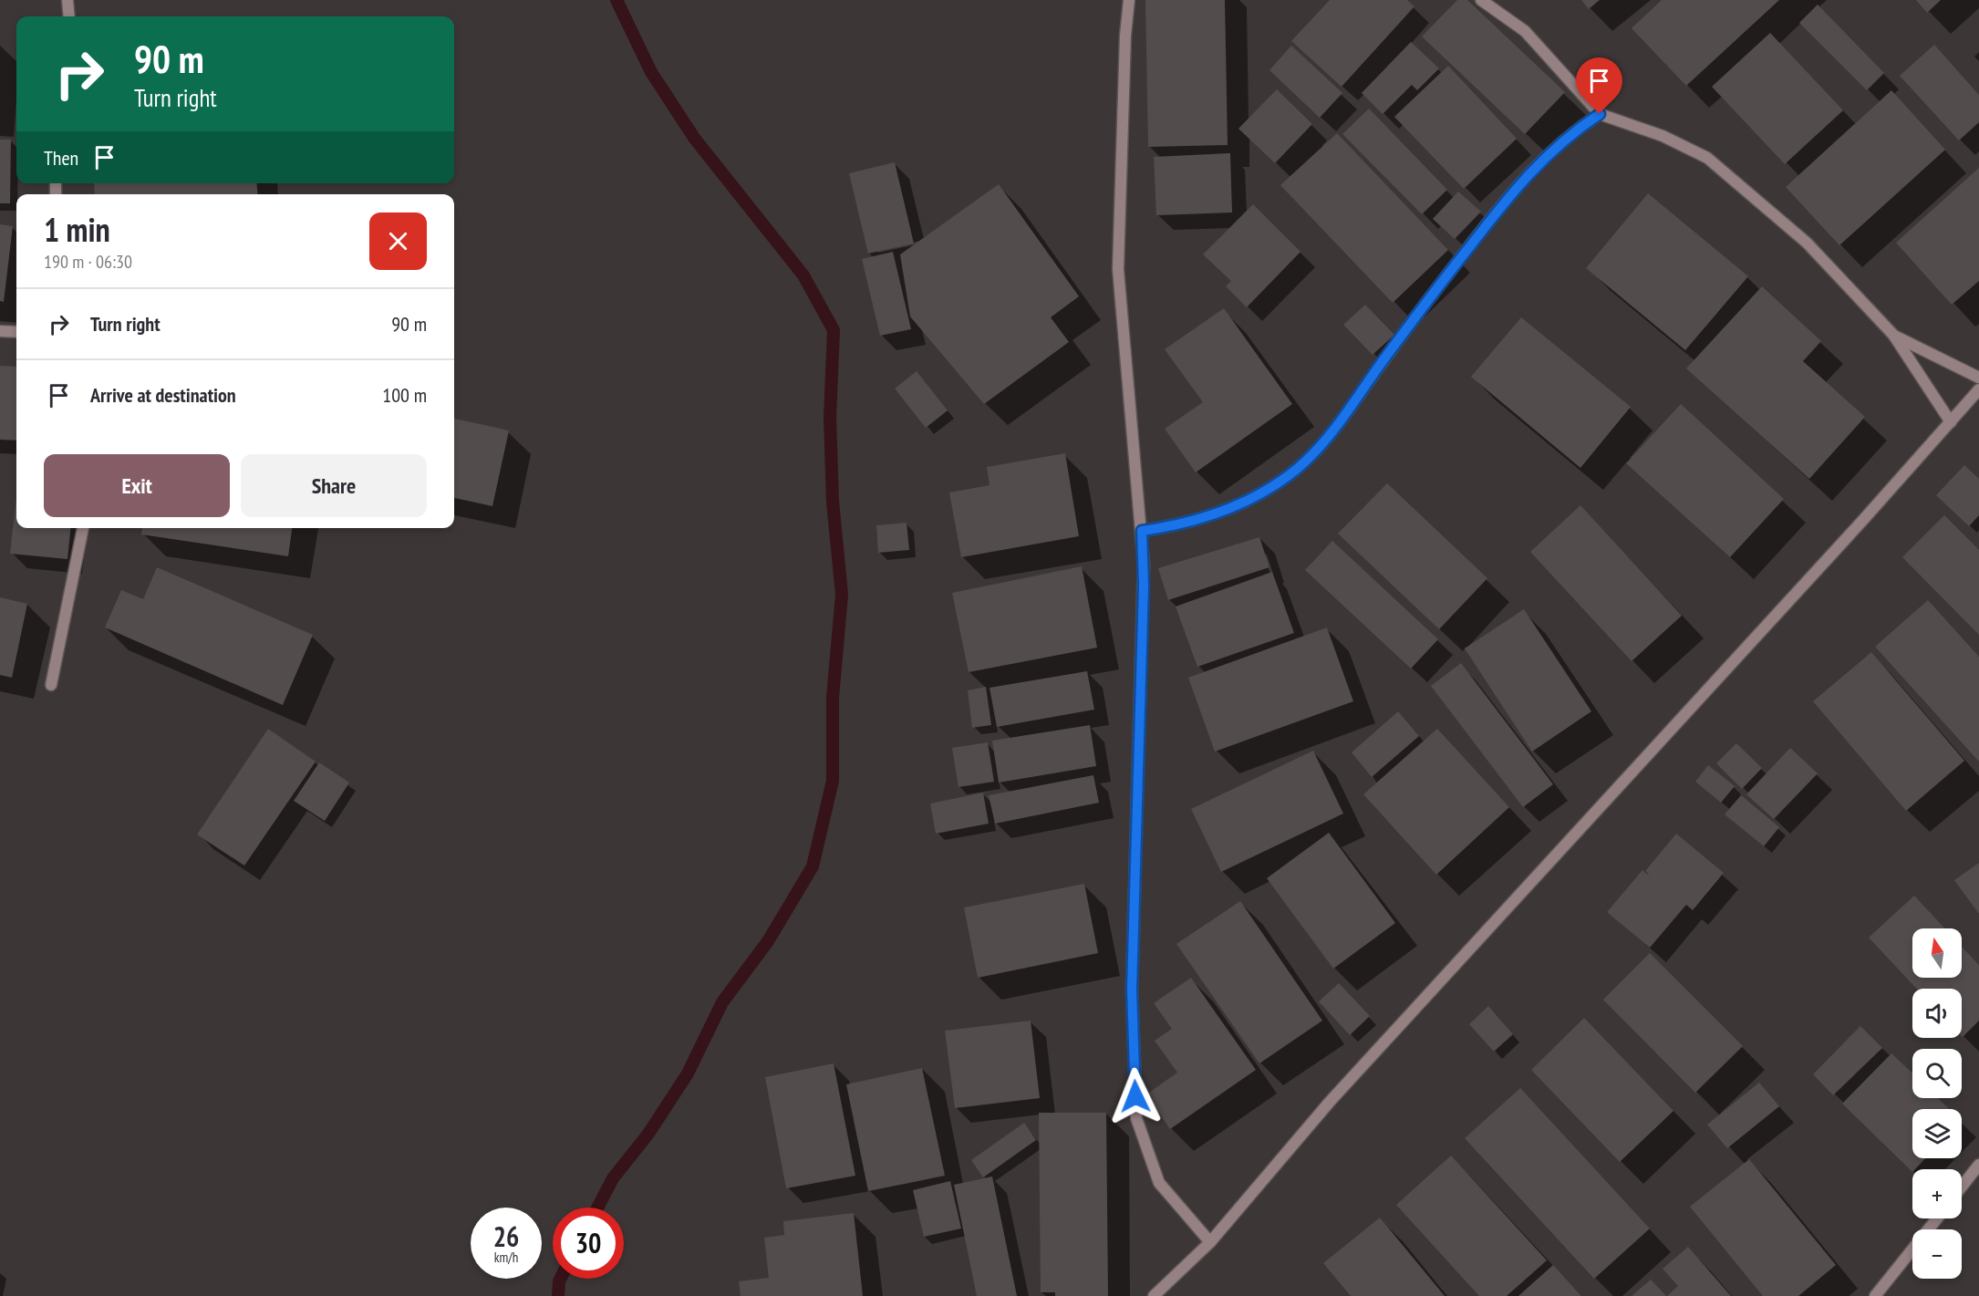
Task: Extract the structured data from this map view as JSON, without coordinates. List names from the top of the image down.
{
  "north": "top",
  "page": {
    "turn": ["90 m", "Turn right"],
    "then": "Then",
    "heading": ["1 min", "190 m · 06:30"],
    "list": [
      {
        "name": "Turn right",
        "value": "90 m"
      },
      {
        "name": "Arrive at destination",
        "value": "100 m"
      }
    ],
    "buttons": ["Exit", "Share"],
    "map_buttons": ["+", "−"],
    "speed": "26 km/h",
    "limit": "30"
  }
}
